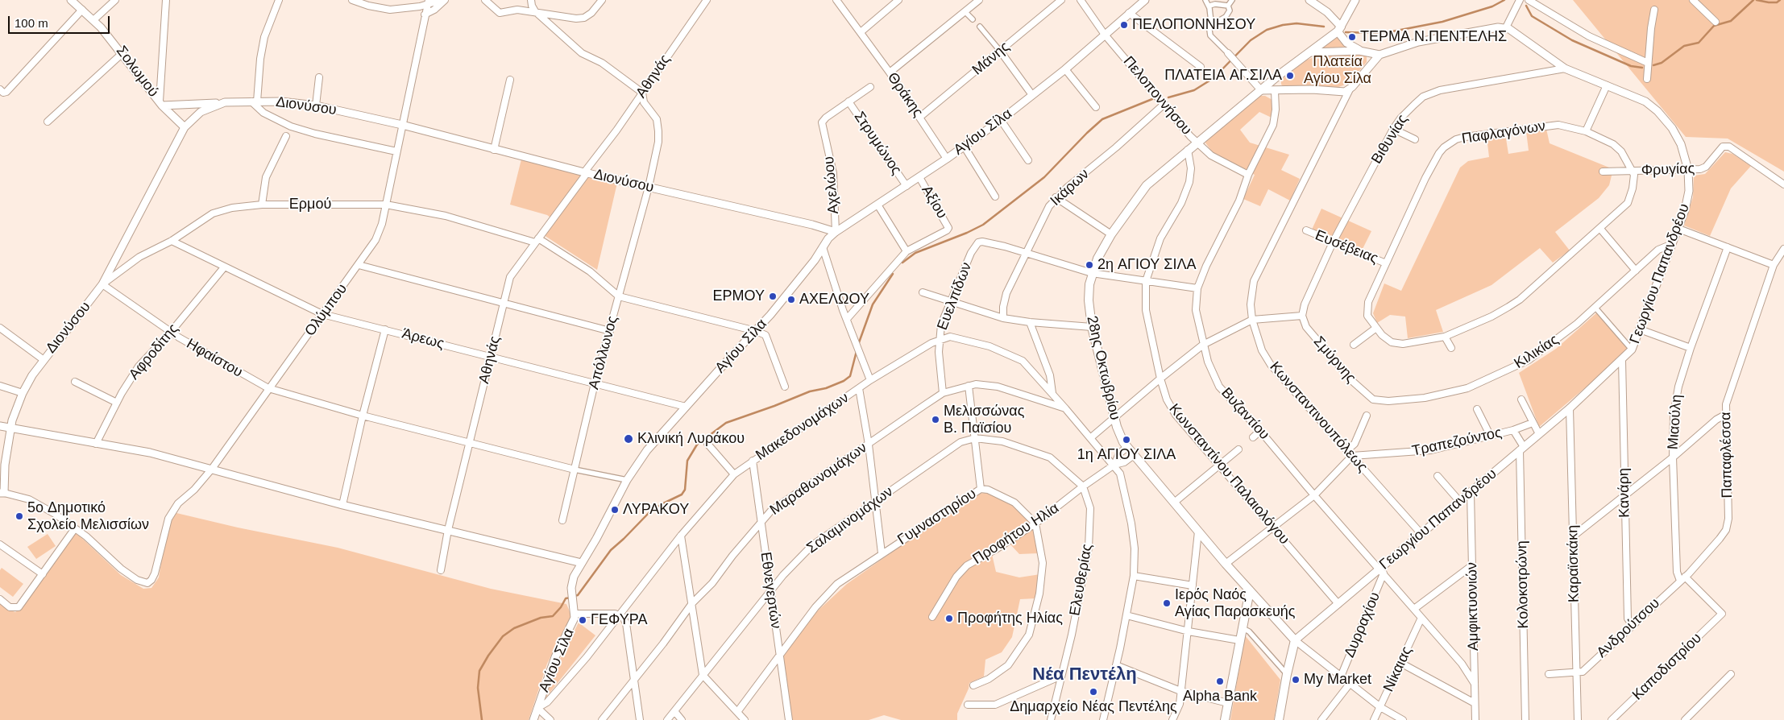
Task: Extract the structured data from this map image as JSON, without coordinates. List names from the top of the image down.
{
  "streets": {
    "main road": ["28ης Οκτωβρίου"],
    "street": [
      "Μάνης",
      "Σολωμού",
      "Αθηνάς",
      "Θράκης",
      "Πελοποννήσου",
      "Διονύσου",
      "Αγίου Σίλα",
      "Παφλαγόνων",
      "Βιθυνίας",
      "Στρυμώνος",
      "Φρυγίας",
      "Αχελώου",
      "Ικάρων",
      "Αξίου",
      "Ερμού",
      "Ευσέβειας",
      "Γεωργίου Παπανδρέου",
      "Ευελπίδων",
      "Ολύμπου",
      "Άρεως",
      "Αφροδίτης",
      "Κιλικίας",
      "Απόλλωνος",
      "Ηφαίστου",
      "Σμύρνης",
      "Βυζαντίου",
      "Κωνσταντινουπόλεως",
      "Μιαούλη",
      "Μακεδονομάχων",
      "Τραπεζούντος",
      "Παπαφλέσσα",
      "Κωνσταντίνου Παλαιολόγου",
      "Μαραθωνομάχων",
      "Κανάρη",
      "Γυμναστηρίου",
      "Σαλαμινομάχων",
      "Προφήτου Ηλία",
      "Καραϊσκάκη",
      "Ελευθερίας",
      "Κολοκοτρώνη",
      "Εθνεγερτών",
      "Αμφικτυονιών",
      "Δυρραχίου",
      "Ανδρούτσου",
      "Καποδιστρίου",
      "Νίκαιας"
    ]
  },
  "crossings": [
    ["Μάνης", "Θράκης"],
    ["Σολωμού", "Διονύσου"],
    ["Αθηνάς", "Διονύσου"],
    ["Αθηνάς", "Ερμού"],
    ["Αθηνάς", "Άρεως"],
    ["Αθηνάς", "Απόλλωνος"],
    ["Αθηνάς", "Ηφαίστου"],
    ["Θράκης", "Αγίου Σίλα"],
    ["Πελοποννήσου", "Αγίου Σίλα"],
    ["Πελοποννήσου", "Ικάρων"],
    ["Πελοποννήσου", "28ης Οκτωβρίου"],
    ["Πελοποννήσου", "Βυζαντίου"],
    ["Διονύσου", "Αγίου Σίλα"],
    ["Διονύσου", "Αχελώου"],
    ["Διονύσου", "Ερμού"],
    ["Διονύσου", "Ολύμπου"],
    ["Διονύσου", "Απόλλωνος"],
    ["Διονύσου", "Ηφαίστου"],
    ["Αγίου Σίλα", "Στρυμώνος"],
    ["Αγίου Σίλα", "Αχελώου"],
    ["Αγίου Σίλα", "Αξίου"],
    ["Αγίου Σίλα", "Άρεως"],
    ["Αγίου Σίλα", "Μακεδονομάχων"],
    ["Παφλαγόνων", "Φρυγίας"],
    ["Παφλαγόνων", "Ευσέβειας"],
    ["Βιθυνίας", "Ευσέβειας"],
    ["Βιθυνίας", "Γεωργίου Παπανδρέου"],
    ["Βιθυνίας", "Σμύρνης"],
    ["Στρυμώνος", "Αχελώου"],
    ["Φρυγίας", "Γεωργίου Παπανδρέου"],
    ["Ικάρων", "Ευελπίδων"],
    ["Ερμού", "Ολύμπου"],
    ["Ερμού", "Άρεως"],
    ["Ερμού", "Απόλλωνος"],
    ["Ερμού", "Ηφαίστου"],
    ["Γεωργίου Παπανδρέου", "Κιλικίας"],
    ["Γεωργίου Παπανδρέου", "28ης Οκτωβρίου"],
    ["Γεωργίου Παπανδρέου", "Βυζαντίου"],
    ["Γεωργίου Παπανδρέου", "Κωνσταντινουπόλεως"],
    ["Γεωργίου Παπανδρέου", "Τραπεζούντος"],
    ["Γεωργίου Παπανδρέου", "Κωνσταντίνου Παλαιολόγου"],
    ["Γεωργίου Παπανδρέου", "Κανάρη"],
    ["Γεωργίου Παπανδρέου", "Καραϊσκάκη"],
    ["Γεωργίου Παπανδρέου", "Κολοκοτρώνη"],
    ["Γεωργίου Παπανδρέου", "Αμφικτυονιών"],
    ["Γεωργίου Παπανδρέου", "Δυρραχίου"],
    ["Ευελπίδων", "Μακεδονομάχων"],
    ["Ευελπίδων", "Μαραθωνομάχων"],
    ["Ολύμπου", "Άρεως"],
    ["Ολύμπου", "Ηφαίστου"],
    ["Άρεως", "Αφροδίτης"],
    ["Άρεως", "Απόλλωνος"],
    ["Αφροδίτης", "Ηφαίστου"],
    ["Κιλικίας", "Σμύρνης"],
    ["Απόλλωνος", "Ηφαίστου"],
    ["28ης Οκτωβρίου", "Κωνσταντίνου Παλαιολόγου"],
    ["28ης Οκτωβρίου", "Προφήτου Ηλία"],
    ["Βυζαντίου", "Αμφικτυονιών"],
    ["Βυζαντίου", "Δυρραχίου"],
    ["Βυζαντίου", "Νίκαιας"],
    ["Κωνσταντινουπόλεως", "Τραπεζούντος"],
    ["Μιαούλη", "Παπαφλέσσα"],
    ["Μιαούλη", "Ανδρούτσου"],
    ["Μιαούλη", "Καποδιστρίου"],
    ["Μακεδονομάχων", "Μαραθωνομάχων"],
    ["Μακεδονομάχων", "Προφήτου Ηλία"],
    ["Μακεδονομάχων", "Εθνεγερτών"],
    ["Τραπεζούντος", "Κολοκοτρώνη"],
    ["Παπαφλέσσα", "Ανδρούτσου"],
    ["Παπαφλέσσα", "Καποδιστρίου"],
    ["Μαραθωνομάχων", "Εθνεγερτών"],
    ["Κανάρη", "Ανδρούτσου"],
    ["Γυμναστηρίου", "Προφήτου Ηλία"],
    ["Γυμναστηρίου", "Εθνεγερτών"],
    ["Σαλαμινομάχων", "Προφήτου Ηλία"],
    ["Σαλαμινομάχων", "Ελευθερίας"],
    ["Σαλαμινομάχων", "Εθνεγερτών"],
    ["Προφήτου Ηλία", "Ελευθερίας"],
    ["Καραϊσκάκη", "Ανδρούτσου"],
    ["Ανδρούτσου", "Καποδιστρίου"]
  ],
  "districts": ["Νέα Πεντέλη"],
  "parks": ["Πλατεία Αγίου Σίλα"],
  "places": [
    "ΠΕΛΟΠΟΝΝΗΣΟΥ",
    "ΤΕΡΜΑ Ν.ΠΕΝΤΕΛΗΣ",
    "ΠΛΑΤΕΙΑ ΑΓ.ΣΙΛΑ",
    "2η ΑΓΙΟΥ ΣΙΛΑ",
    "ΕΡΜΟΥ",
    "ΑΧΕΛΩΟΥ",
    "Μελισσώνας B. Παϊσίου",
    "Κλινική Λυράκου",
    "1η ΑΓΙΟΥ ΣΙΛΑ",
    "ΛΥΡΑΚΟΥ",
    "5ο Δημοτικό Σχολείο Μελισσίων",
    "Ιερός Ναός Αγίας Παρασκευής",
    "Προφήτης Ηλίας",
    "ΓΕΦΥΡΑ",
    "My Market",
    "Alpha Bank",
    "Δημαρχείο Νέας Πεντέλης"
  ],
  "scale_bar": "100 m"
}
